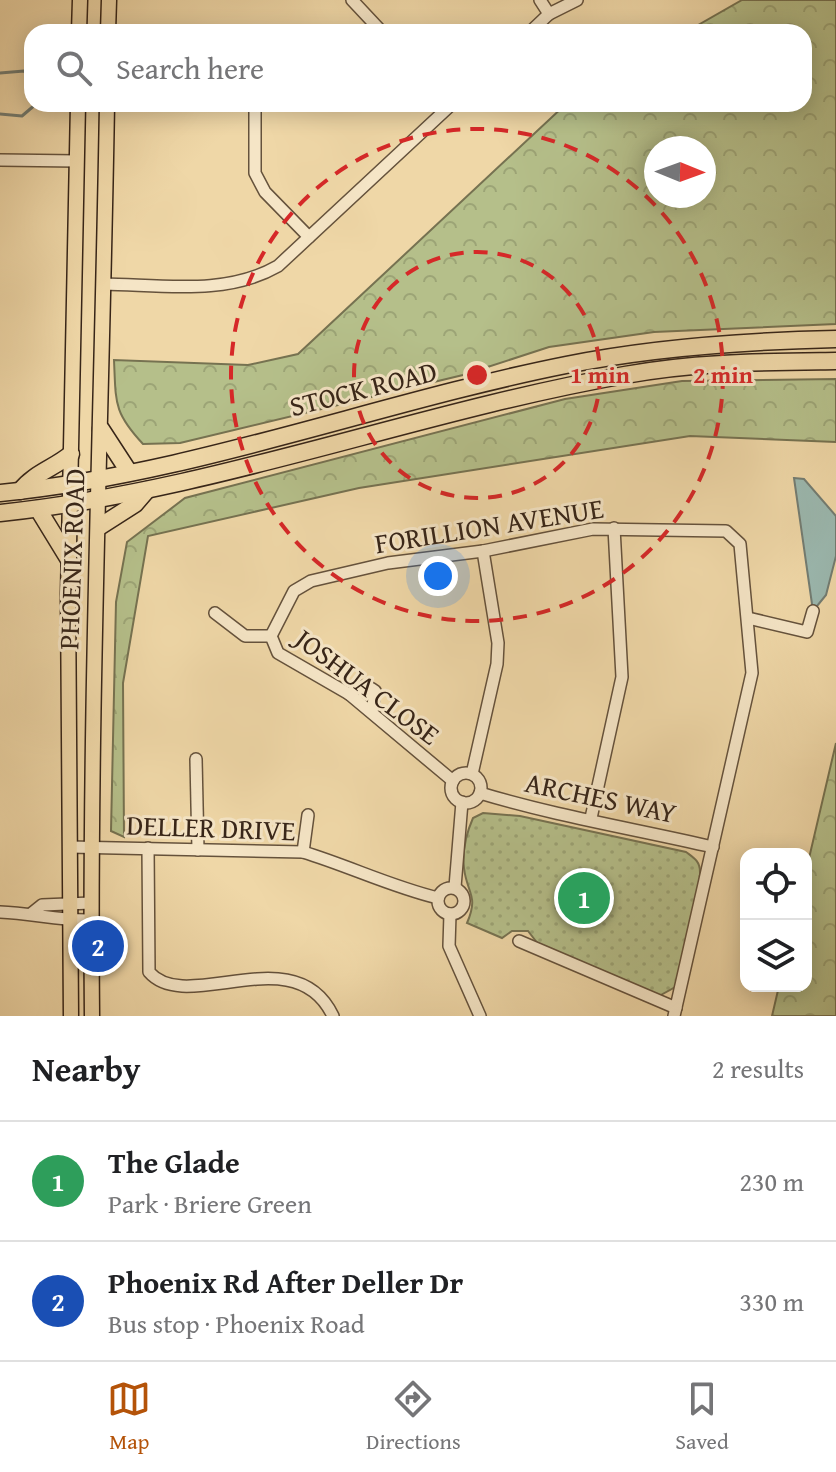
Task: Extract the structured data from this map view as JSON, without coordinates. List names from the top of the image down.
{
  "streets": {
    "highway": ["STOCK ROAD"],
    "main road": ["PHOENIX ROAD"],
    "street": [
      "FORILLION AVENUE",
      "JOSHUA CLOSE",
      "ARCHES WAY",
      "DELLER DRIVE"
    ]
  },
  "crossings": [
    ["STOCK ROAD", "PHOENIX ROAD"],
    ["FORILLION AVENUE", "JOSHUA CLOSE"],
    ["FORILLION AVENUE", "ARCHES WAY"],
    ["PHOENIX ROAD", "DELLER DRIVE"],
    ["JOSHUA CLOSE", "ARCHES WAY"]
  ],
  "north": "right",
  "page": {
    "search": "Search here",
    "pins": ["1", "2"],
    "heading": ["Nearby", "2 results"],
    "list": [
      {
        "mark": "1",
        "name": "The Glade",
        "note": "Park · Briere Green",
        "value": "230 m"
      },
      {
        "mark": "2",
        "name": "Phoenix Rd After Deller Dr",
        "note": "Bus stop · Phoenix Road",
        "value": "330 m"
      }
    ],
    "nav": ["Map", "Directions", "Saved"]
  },
  "rings": ["1 min", "2 min"]
}
